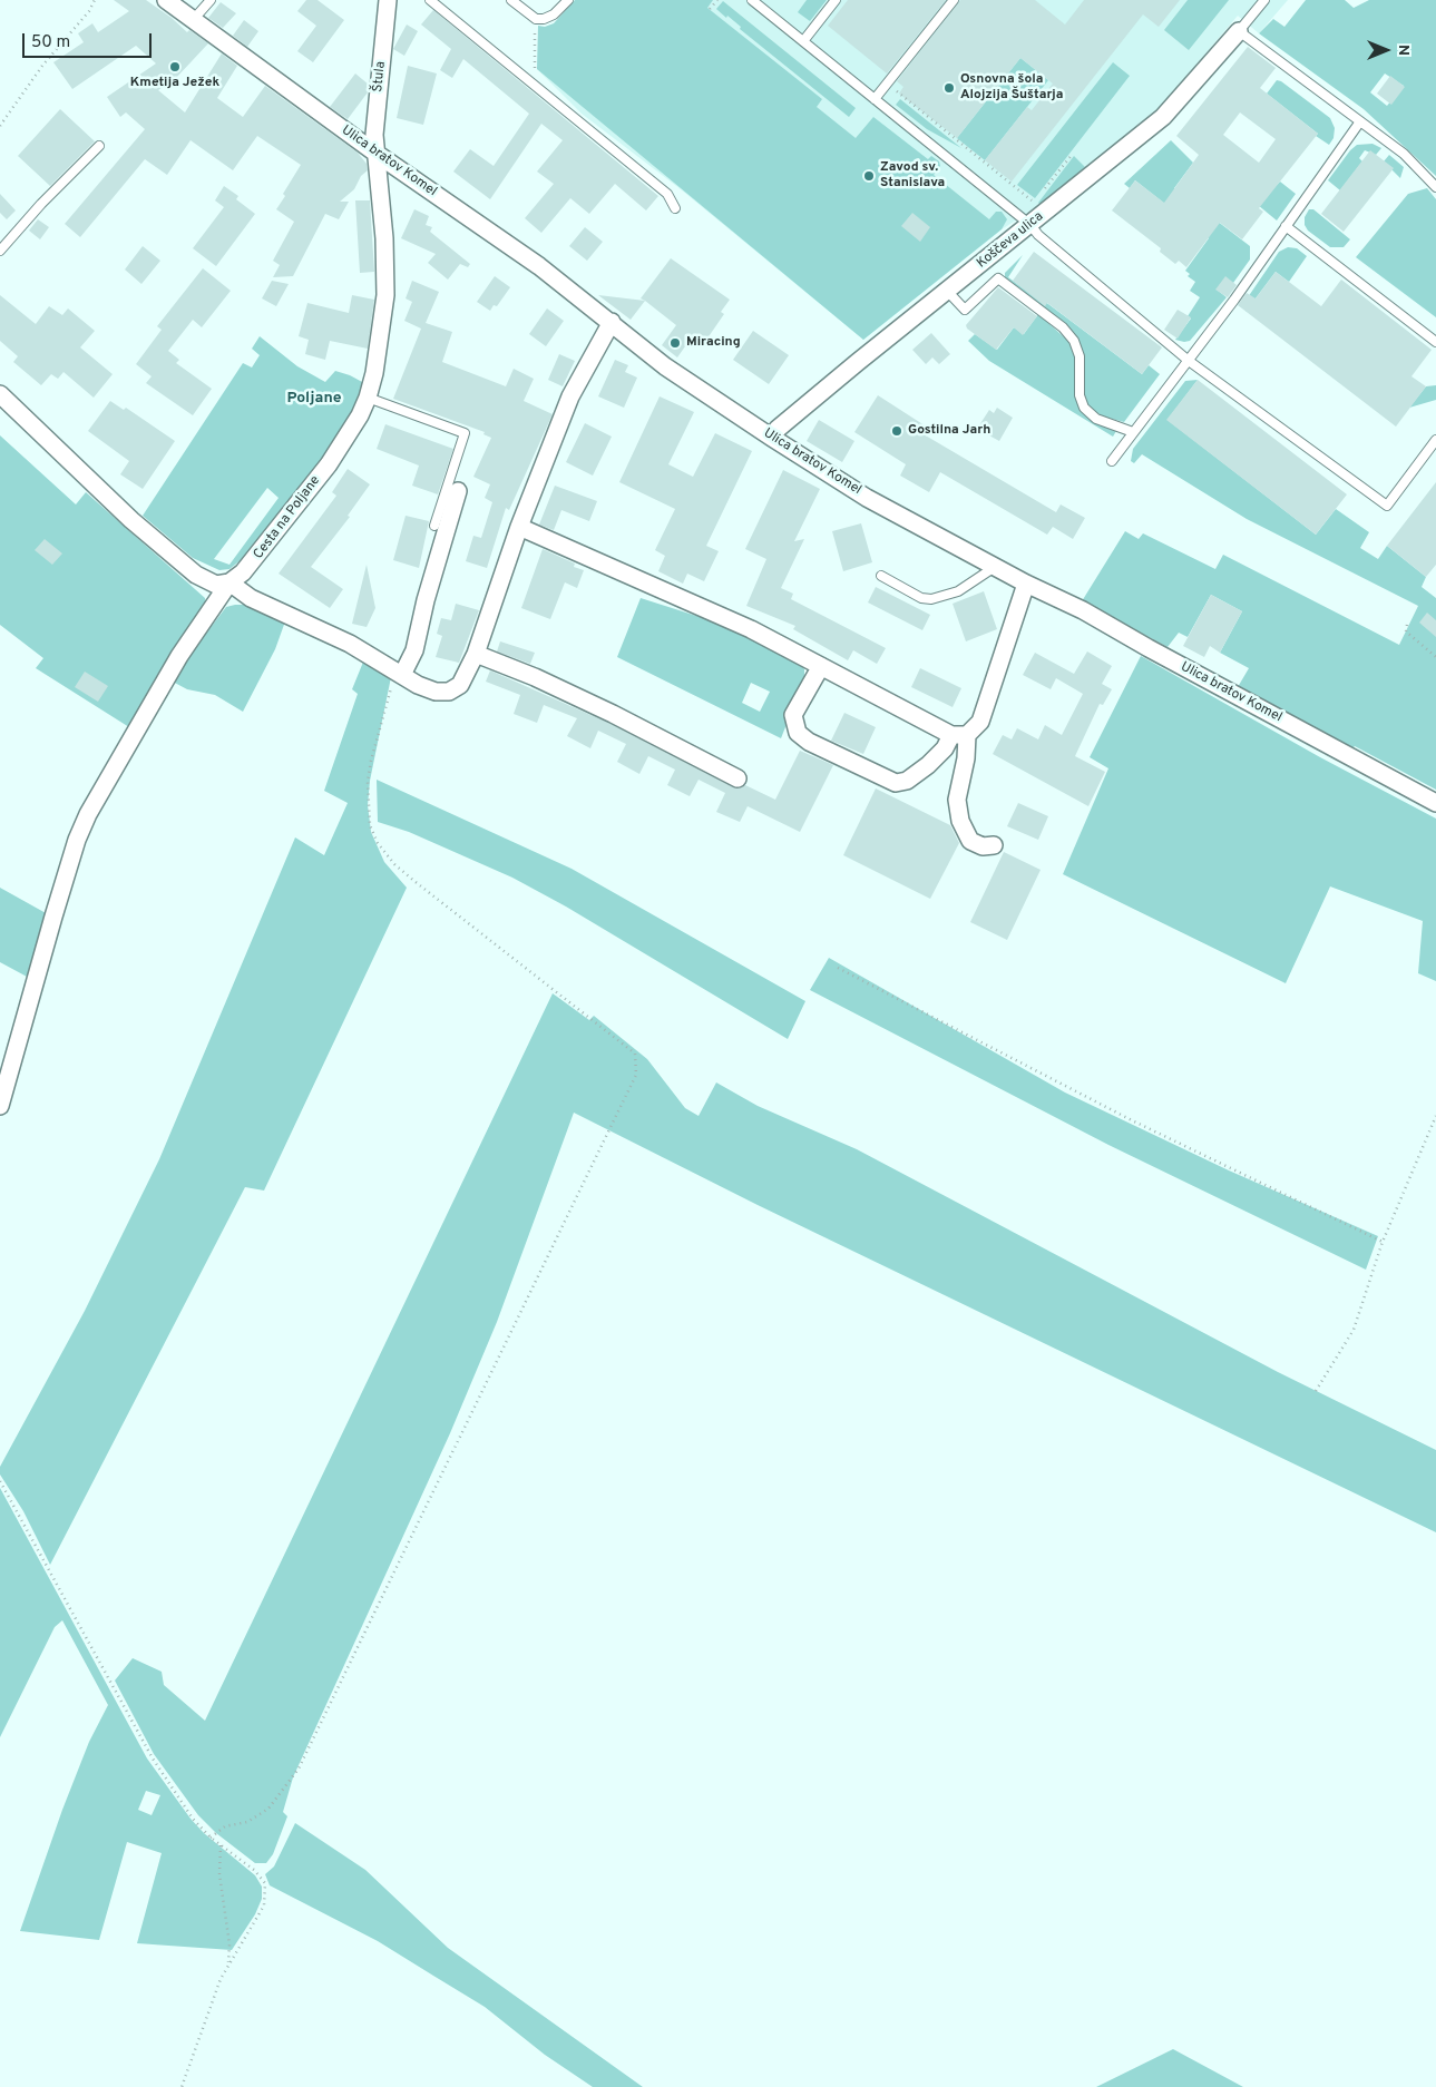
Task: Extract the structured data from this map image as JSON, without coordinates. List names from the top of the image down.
{
  "streets": {
    "street": [
      "Štula",
      "Ulica bratov Komel",
      "Koščeva ulica",
      "Cesta na Poljane"
    ]
  },
  "crossings": [
    ["Štula", "Ulica bratov Komel"],
    ["Štula", "Cesta na Poljane"],
    ["Ulica bratov Komel", "Koščeva ulica"],
    ["Ulica bratov Komel", "Cesta na Poljane"]
  ],
  "districts": ["Poljane"],
  "places": [
    "Kmetija Ježek",
    "Osnovna šola Alojzija Šuštarja",
    "Zavod sv. Stanislava",
    "Miracing",
    "Gostilna Jarh"
  ],
  "scale_bar": "50 m",
  "north": "right"
}
